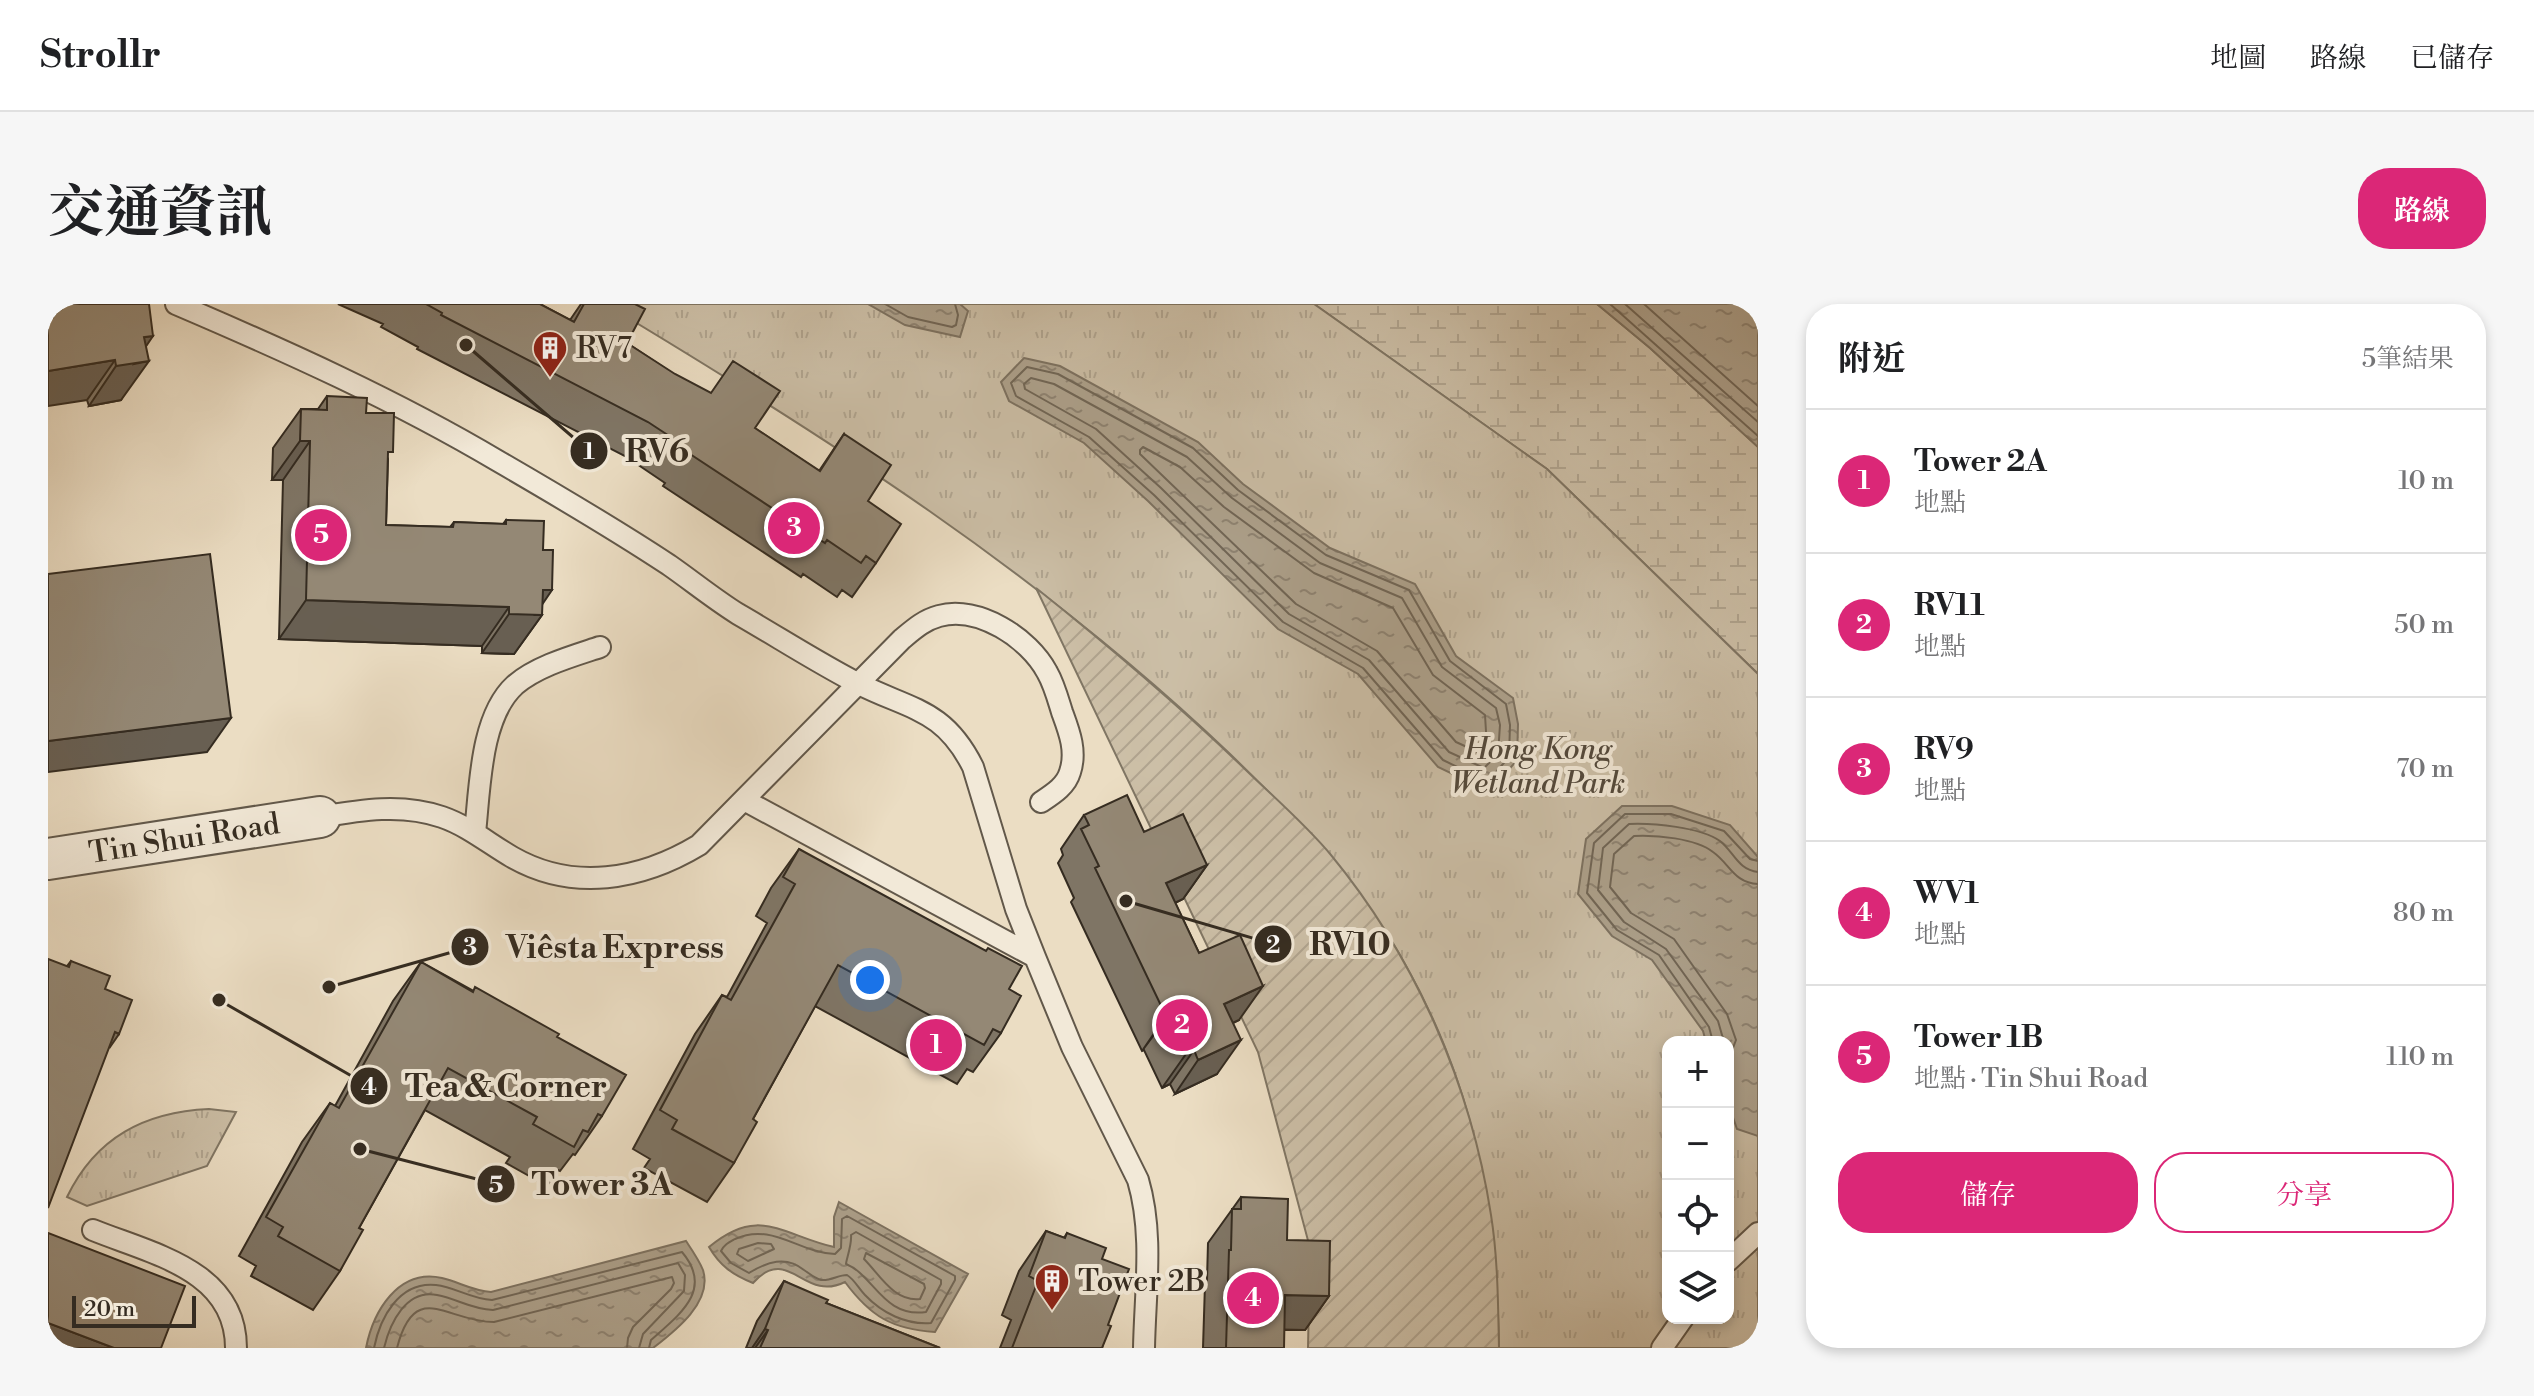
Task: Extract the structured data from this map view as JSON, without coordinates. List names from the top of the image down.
{
  "streets": {
    "street": ["Tin Shui Road"]
  },
  "parks": ["Hong Kong Wetland Park"],
  "places": {
    "other": [
      "RV6",
      "RV10",
      "Viêsta Express",
      "Tea & Corner",
      "Tower 3A"
    ],
    "building": ["RV7", "Tower 2B"]
  },
  "scale_bar": "20 m",
  "page": {
    "header": "Strollr",
    "nav": ["地圖", "路線", "已儲存"],
    "title": "交通資訊",
    "buttons": [
      "路線",
      ["儲存", "分享"]
    ],
    "heading": ["附近", "5筆結果"],
    "list": [
      {
        "mark": "1",
        "name": "Tower 2A",
        "note": "地點",
        "value": "10 m"
      },
      {
        "mark": "2",
        "name": "RV11",
        "note": "地點",
        "value": "50 m"
      },
      {
        "mark": "3",
        "name": "RV9",
        "note": "地點",
        "value": "70 m"
      },
      {
        "mark": "4",
        "name": "WV1",
        "note": "地點",
        "value": "80 m"
      },
      {
        "mark": "5",
        "name": "Tower 1B",
        "note": "地點 · Tin Shui Road",
        "value": "110 m"
      }
    ],
    "pins": [
      "3",
      "5",
      "2",
      "1",
      "4"
    ],
    "map_buttons": ["+", "−"],
    "scale": "20 m"
  }
}
